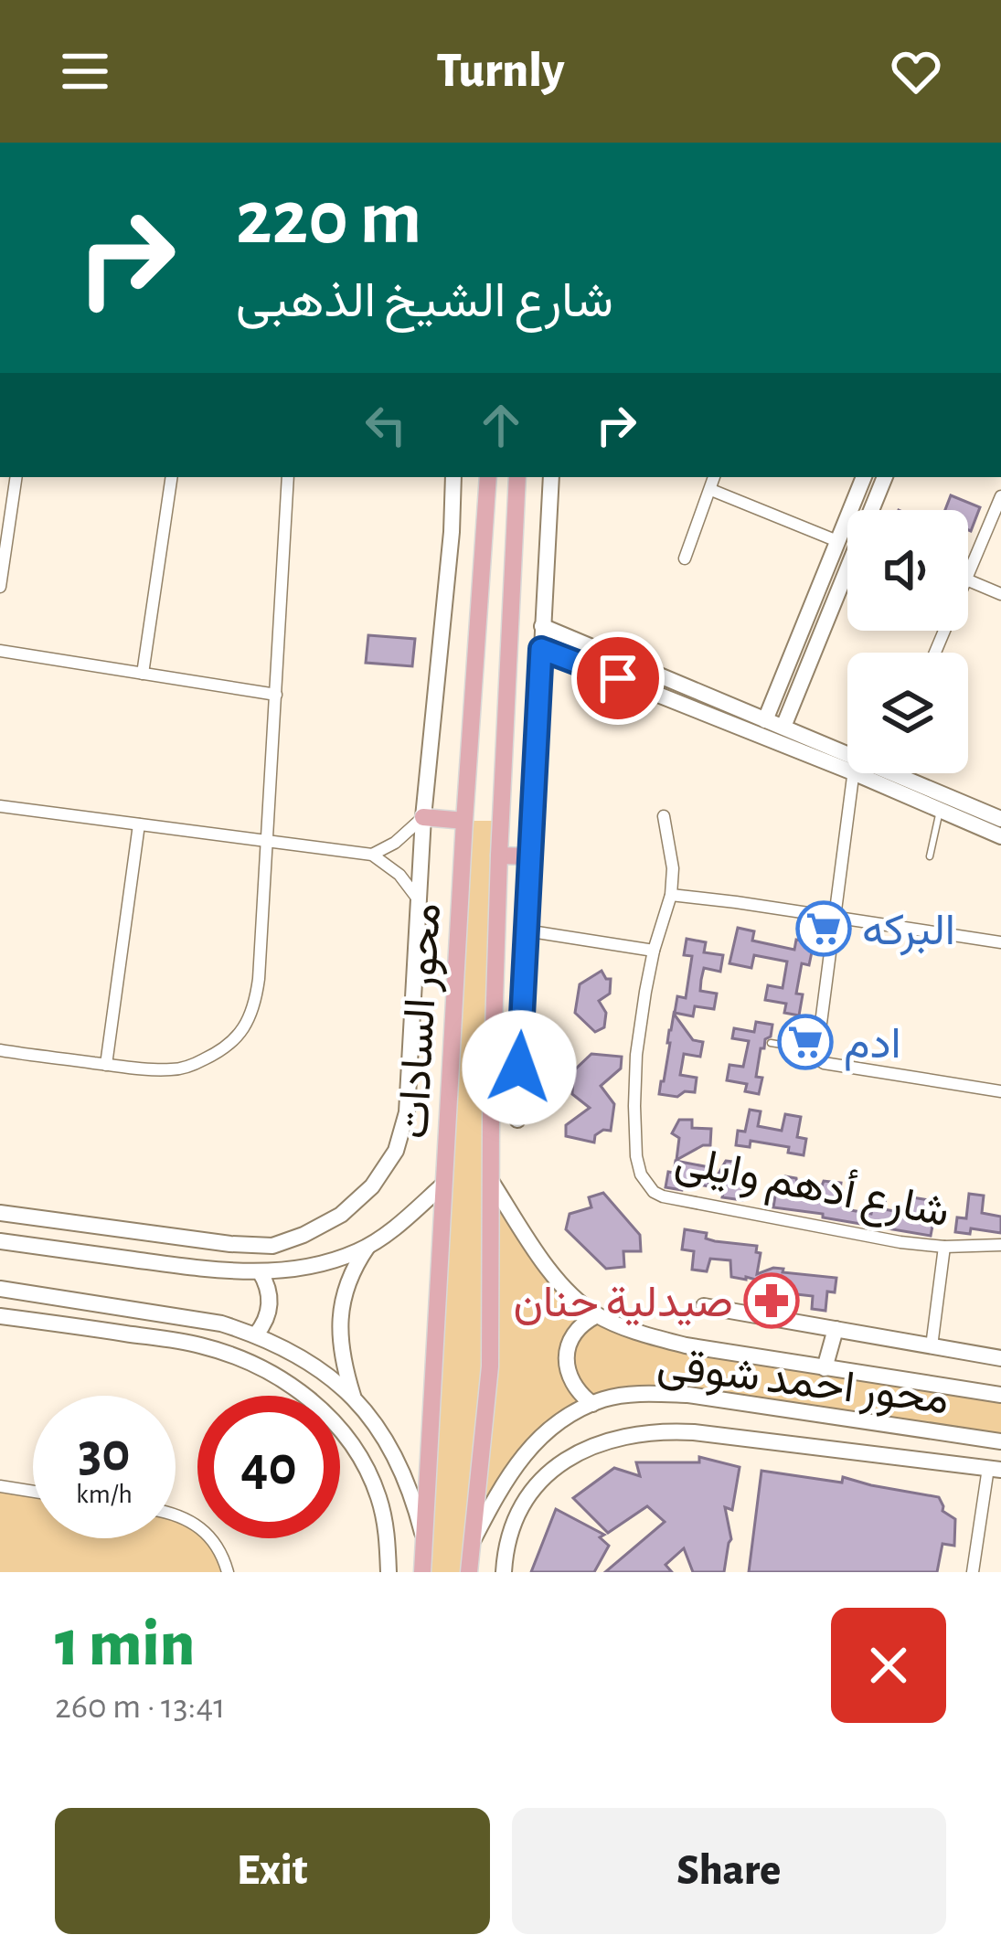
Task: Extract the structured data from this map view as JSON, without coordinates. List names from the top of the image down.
{
  "streets": {
    "main road": ["محور السادات"],
    "street": ["شارع أدهم وايلى", "محور احمد شوقى"]
  },
  "crossings": [
    ["محور السادات", "محور احمد شوقى"]
  ],
  "places": {
    "supermarket": ["البركه", "ادم"],
    "pharmacy": ["صيدلية حنان"]
  },
  "page": {
    "header": "Turnly",
    "turn": ["220 m", "شارع الشيخ الذهبى"],
    "speed": "30 km/h",
    "limit": "40",
    "heading": ["1 min", "260 m · 13:41"],
    "buttons": ["Exit", "Share"]
  }
}
